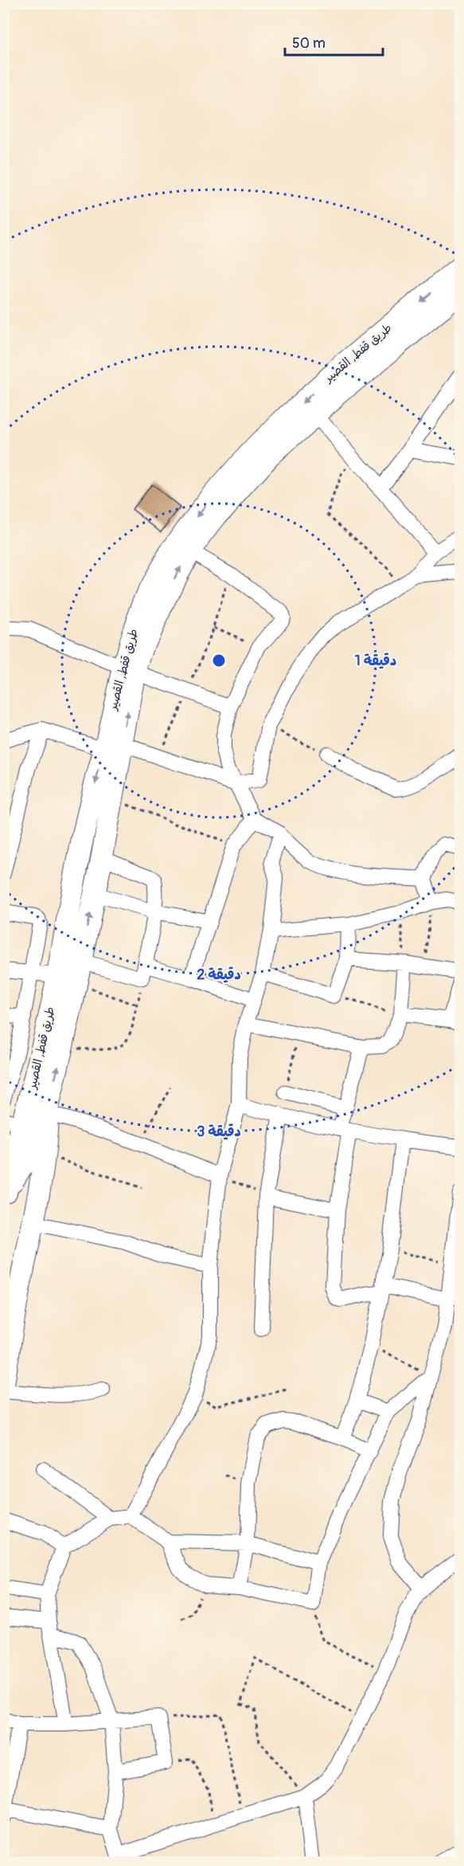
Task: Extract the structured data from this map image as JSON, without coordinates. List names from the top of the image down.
{
  "streets": {
    "main road": ["طريق قفط, القصير"]
  },
  "scale_bar": "50 m",
  "rings": ["1 دقيقة", "2 دقيقة", "3 دقيقة"]
}
